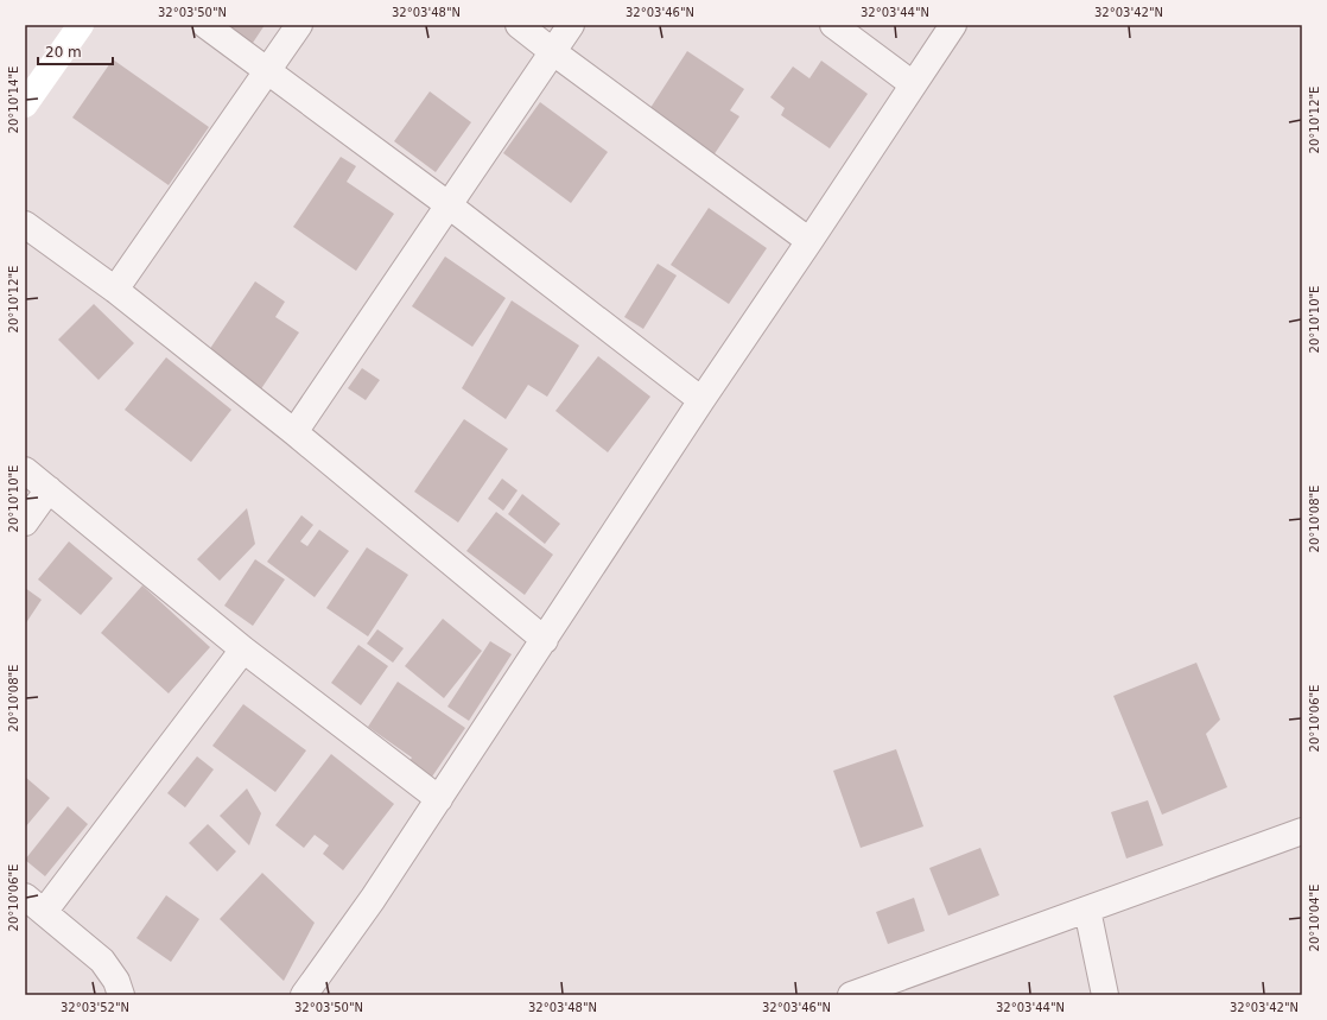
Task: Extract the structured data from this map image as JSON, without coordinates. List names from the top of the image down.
{
  "scale_bar": "20 m",
  "coordinates": [
    "32°03'50\"N",
    "32°03'48\"N",
    "32°03'46\"N",
    "32°03'44\"N",
    "32°03'42\"N",
    "20°10'14\"E",
    "20°10'12\"E",
    "20°10'10\"E",
    "20°10'08\"E",
    "20°10'06\"E",
    "20°10'04\"E",
    "32°03'52\"N"
  ]
}
